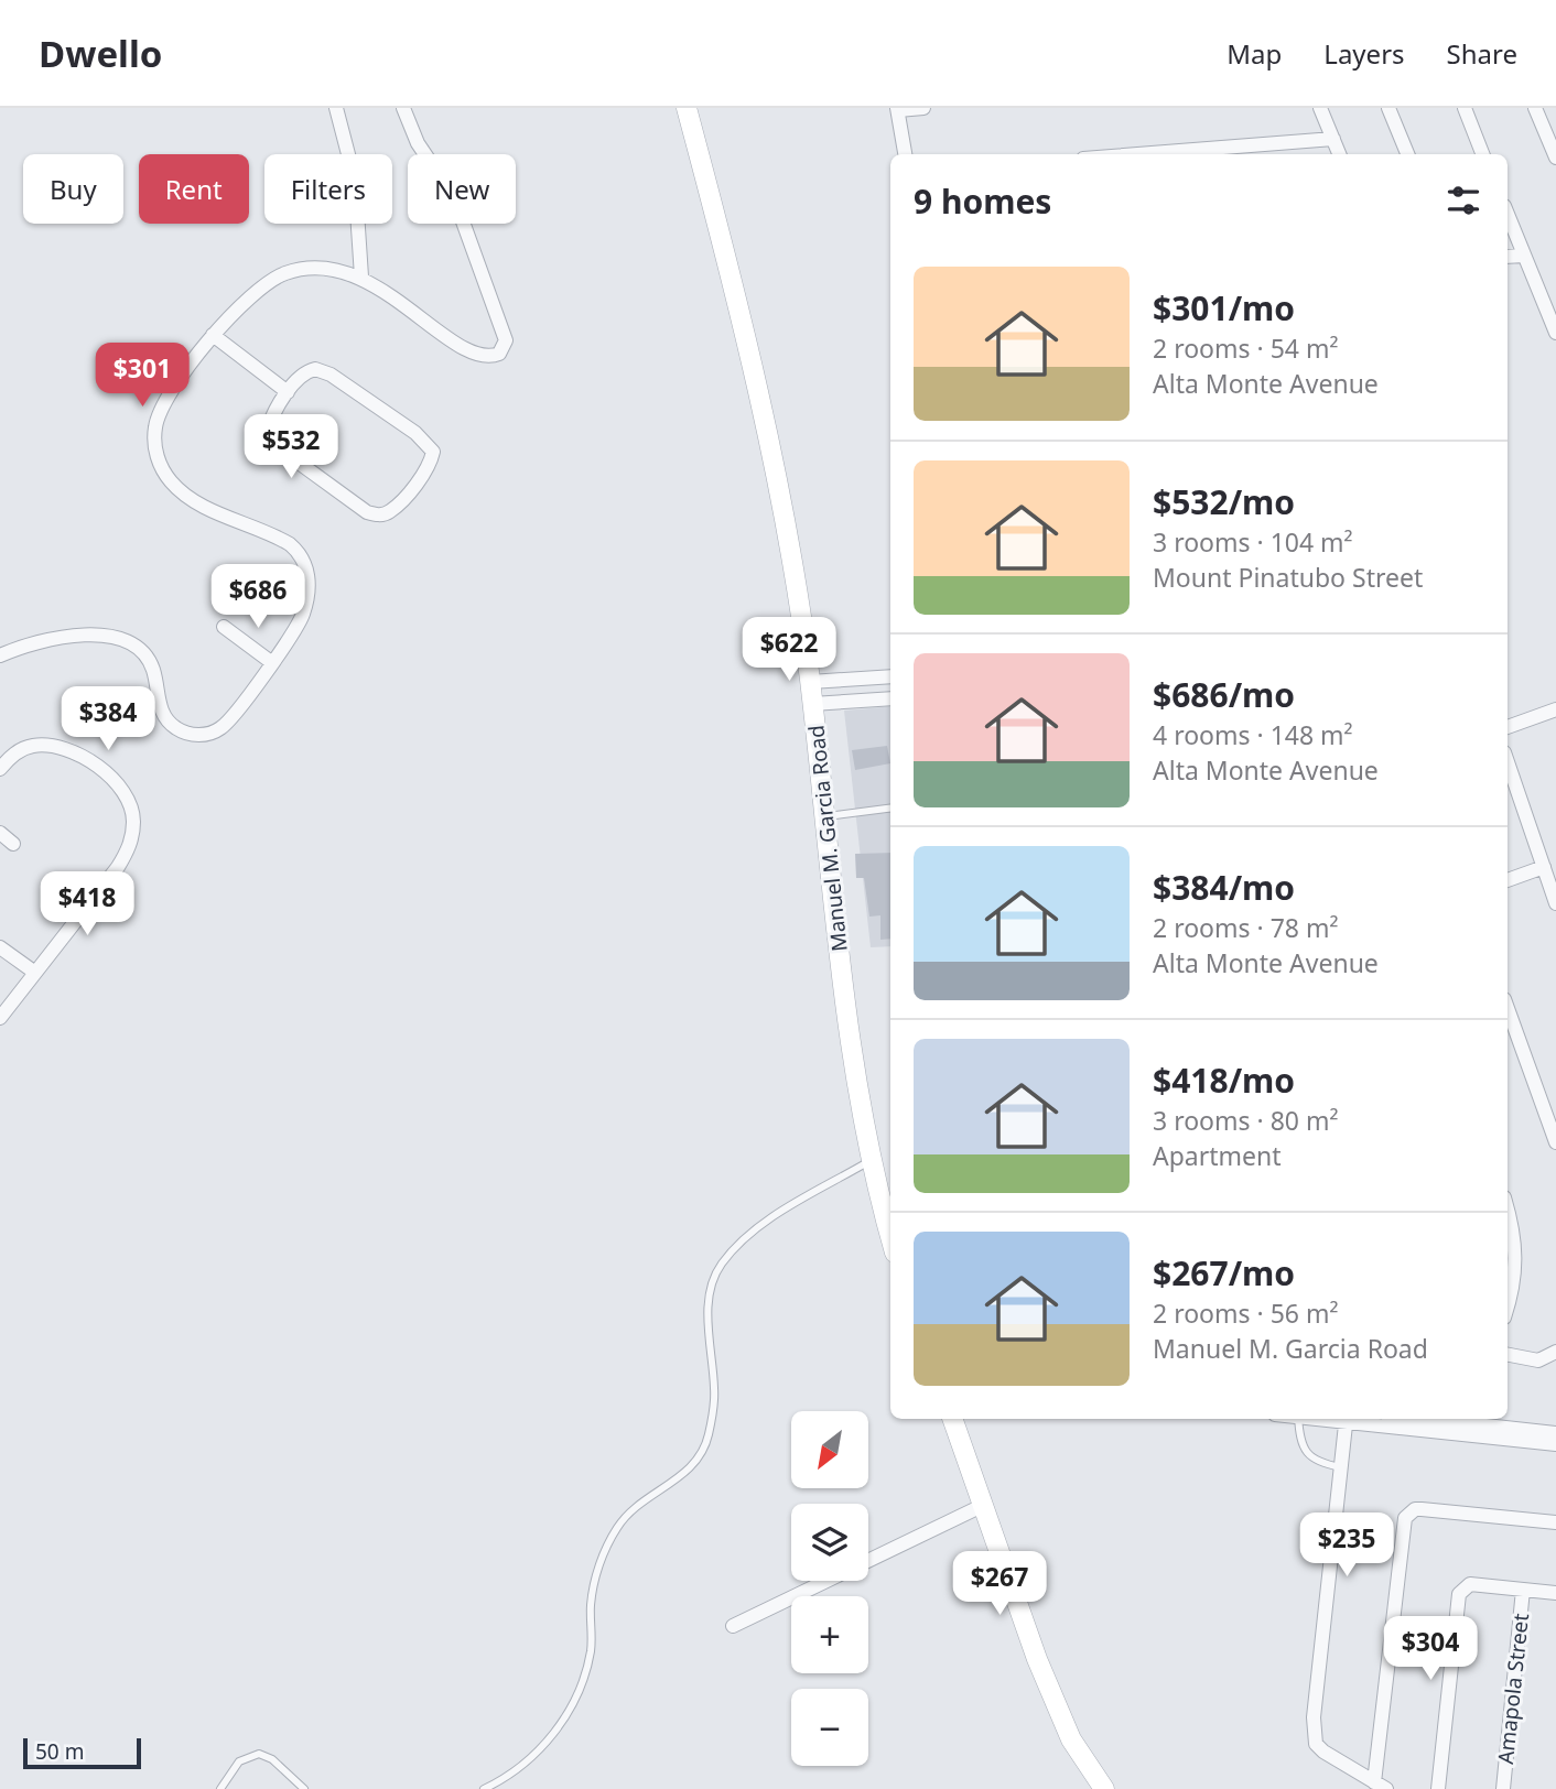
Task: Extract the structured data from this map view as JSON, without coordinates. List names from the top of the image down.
{
  "streets": {
    "main road": ["Manuel M. Garcia Road"],
    "street": ["Amapola Street"]
  },
  "scale_bar": "50 m",
  "north": "bottom left",
  "page": {
    "header": "Dwello",
    "nav": ["Map", "Layers", "Share"],
    "chip": [
      "Buy",
      "Rent",
      "Filters",
      "New"
    ],
    "heading": "9 homes",
    "list": [
      {
        "name": "$301/mo",
        "note": "2 rooms · 54 m² · Alta Monte Avenue"
      },
      {
        "name": "$532/mo",
        "note": "3 rooms · 104 m² · Mount Pinatubo Street"
      },
      {
        "name": "$686/mo",
        "note": "4 rooms · 148 m² · Alta Monte Avenue"
      },
      {
        "name": "$384/mo",
        "note": "2 rooms · 78 m² · Alta Monte Avenue"
      },
      {
        "name": "$418/mo",
        "note": "3 rooms · 80 m² · Apartment"
      },
      {
        "name": "$267/mo",
        "note": "2 rooms · 56 m² · Manuel M. Garcia Road"
      }
    ],
    "price": [
      "$301",
      "$532",
      "$686",
      "$622",
      "$384",
      "$418",
      "$235",
      "$267",
      "$304"
    ],
    "map_buttons": ["+", "−"],
    "scale": "50 m"
  }
}
